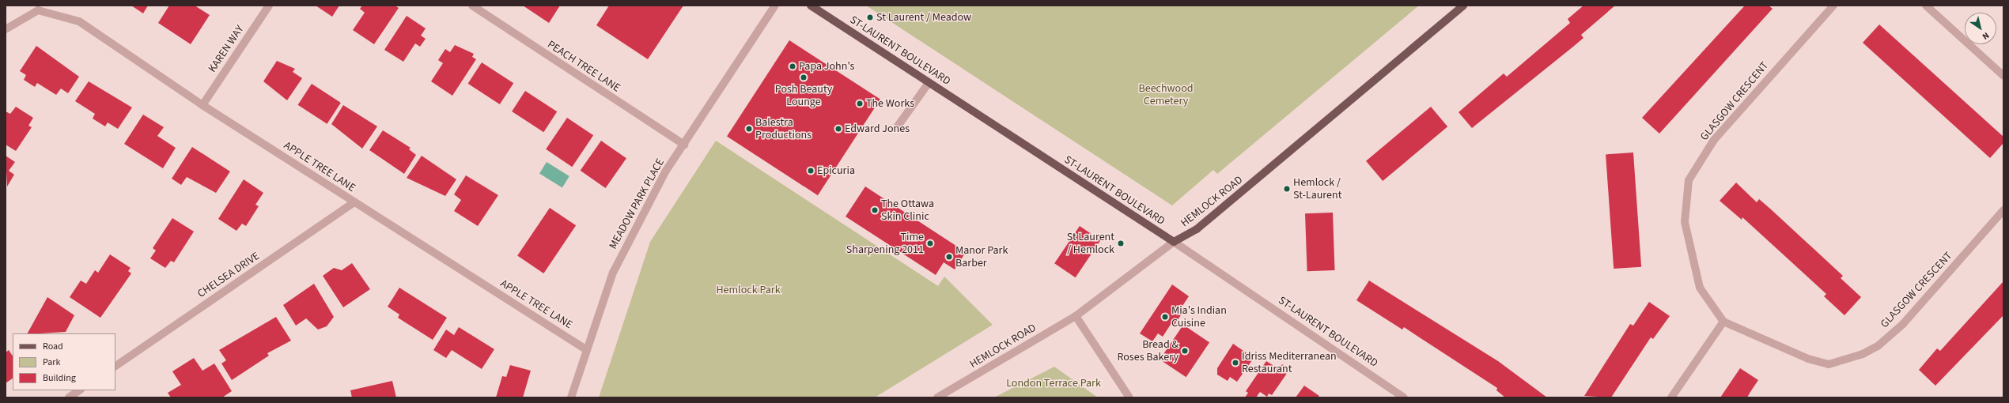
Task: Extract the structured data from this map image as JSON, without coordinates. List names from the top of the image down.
{
  "streets": {
    "main road": ["ST-LAURENT BOULEVARD", "HEMLOCK ROAD"],
    "street": [
      "KAREN WAY",
      "PEACH TREE LANE",
      "GLASGOW CRESCENT",
      "APPLE TREE LANE",
      "MEADOW PARK PLACE",
      "CHELSEA DRIVE"
    ]
  },
  "crossings": [
    ["KAREN WAY", "APPLE TREE LANE"],
    ["ST-LAURENT BOULEVARD", "HEMLOCK ROAD"],
    ["PEACH TREE LANE", "MEADOW PARK PLACE"],
    ["APPLE TREE LANE", "MEADOW PARK PLACE"],
    ["APPLE TREE LANE", "CHELSEA DRIVE"]
  ],
  "parks": ["Beechwood Cemetery", "Hemlock Park", "London Terrace Park"],
  "places": [
    "St Laurent / Meadow",
    "Papa John's",
    "Posh Beauty Lounge",
    "The Works",
    "Balestra Productions",
    "Edward Jones",
    "Epicuria",
    "Hemlock / St-Laurent",
    "The Ottawa Skin Clinic",
    "Time Sharpening 2011",
    "St Laurent / Hemlock",
    "Manor Park Barber",
    "Mia's Indian Cuisine",
    "Bread & Roses Bakery",
    "Idriss Mediterranean Restaurant"
  ],
  "legend": ["Road", "Park", "Building"],
  "north": "bottom right"
}
